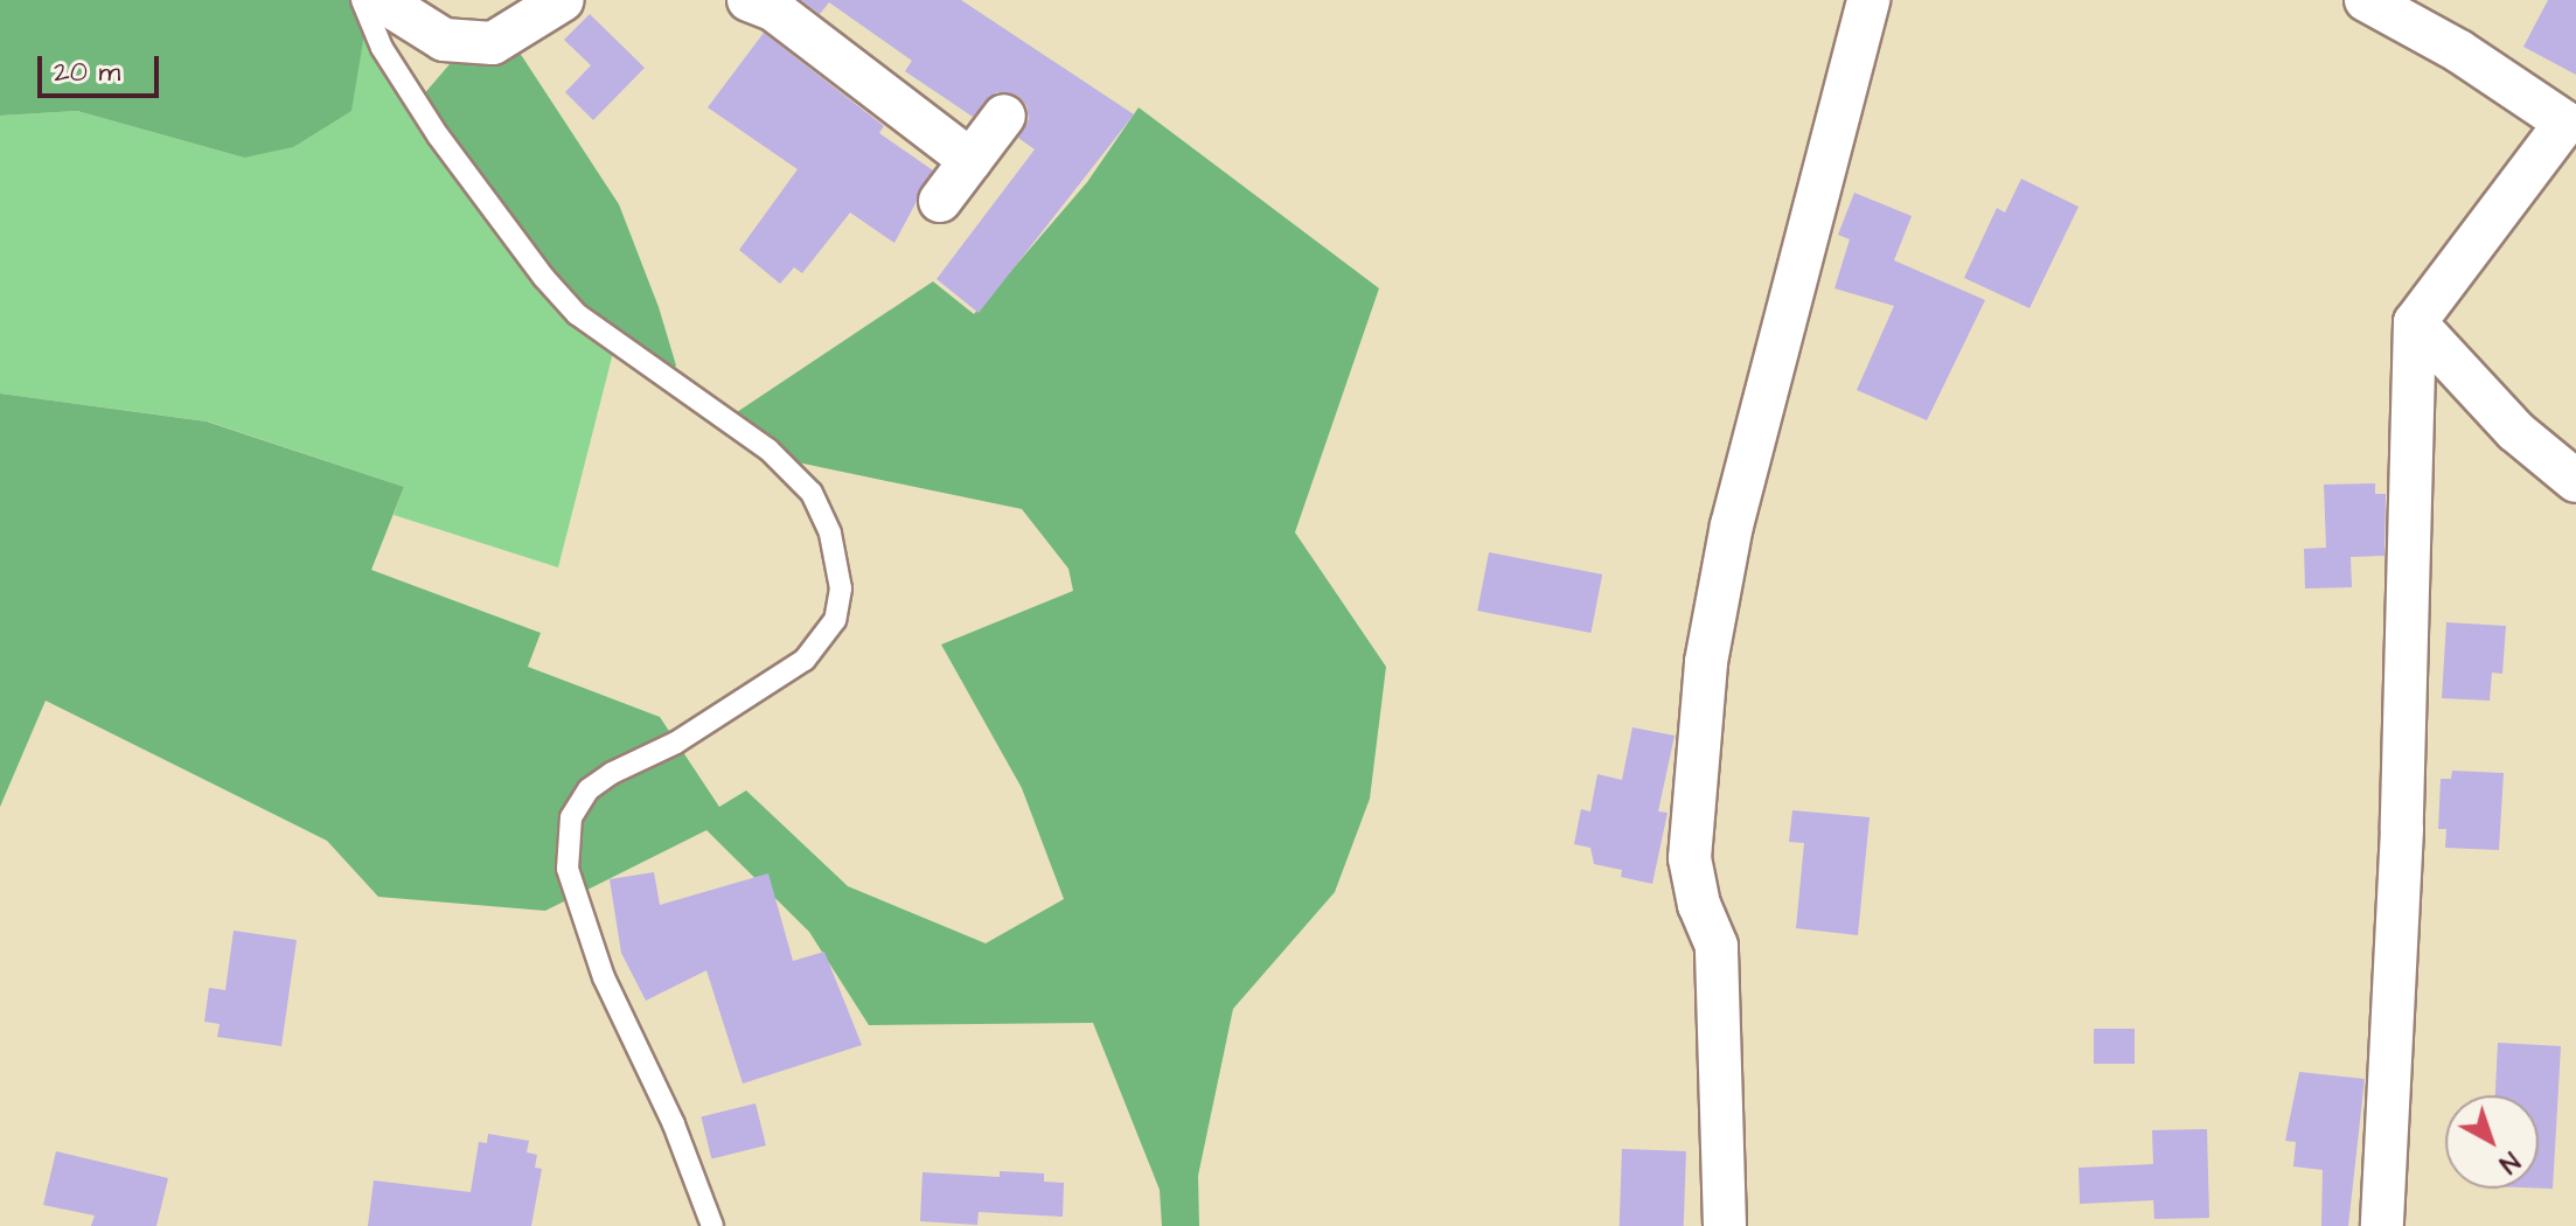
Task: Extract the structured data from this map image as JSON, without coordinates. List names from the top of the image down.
{
  "scale_bar": "20 m",
  "north": "bottom right"
}
